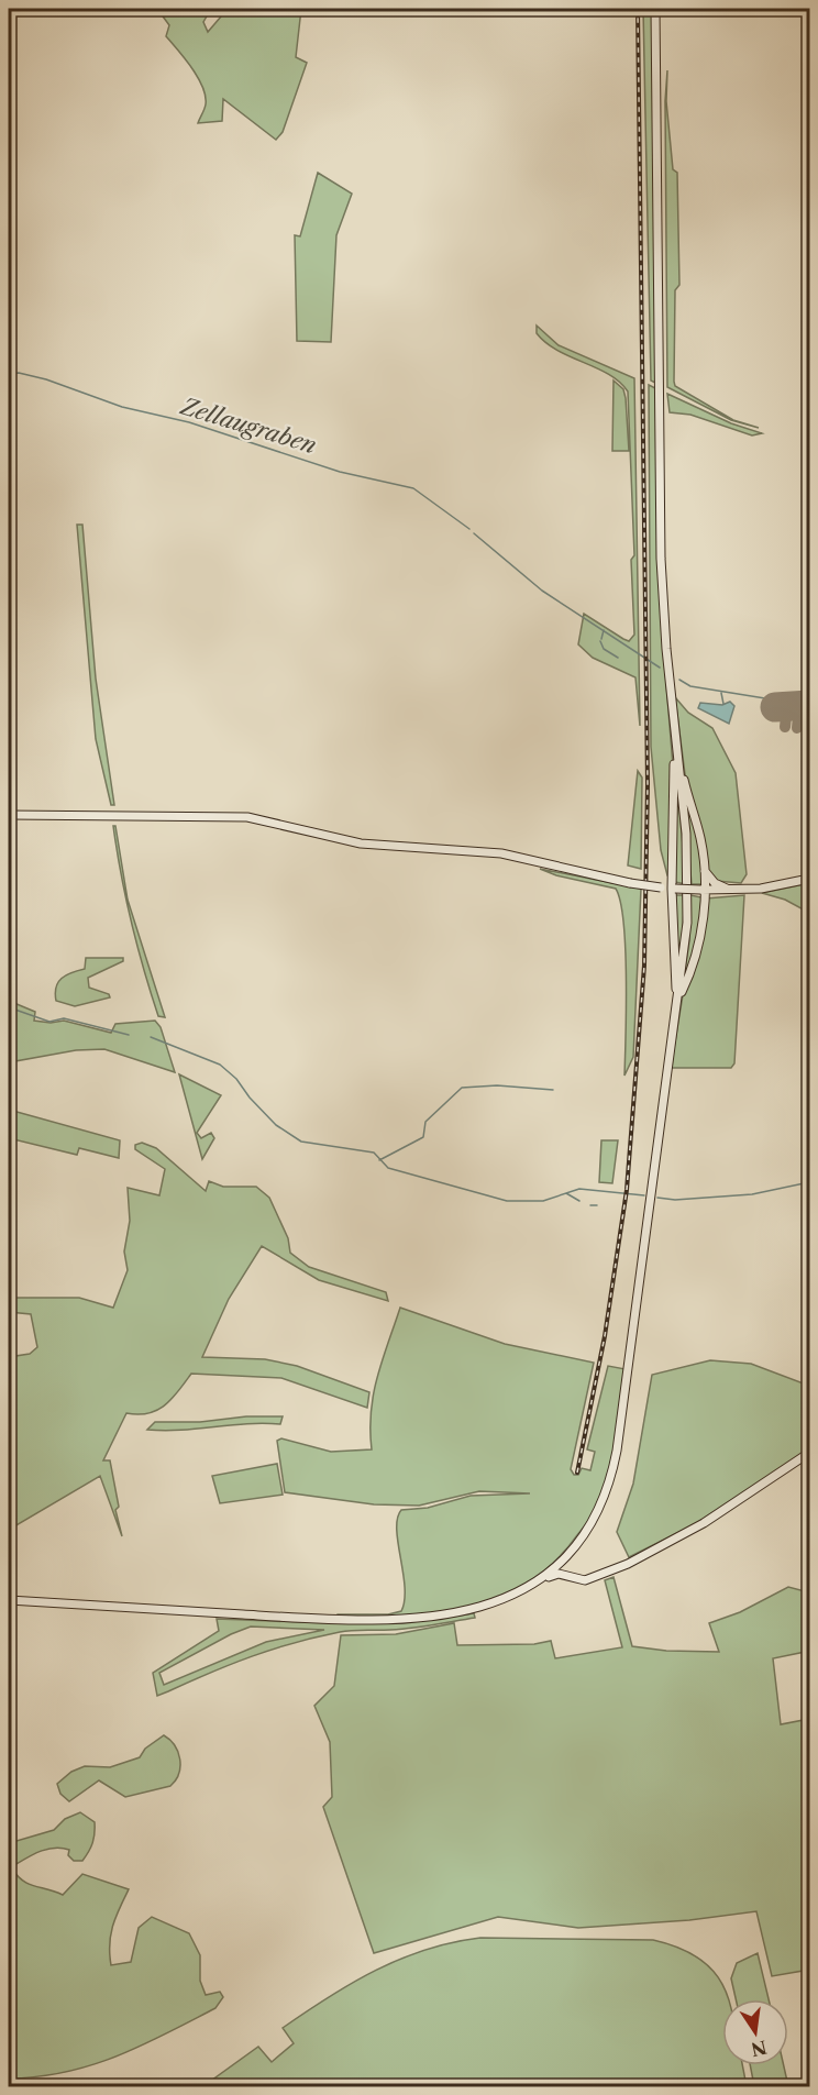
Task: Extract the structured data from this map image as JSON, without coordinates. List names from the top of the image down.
{
  "water": ["Zellaugraben"],
  "north": "bottom"
}
